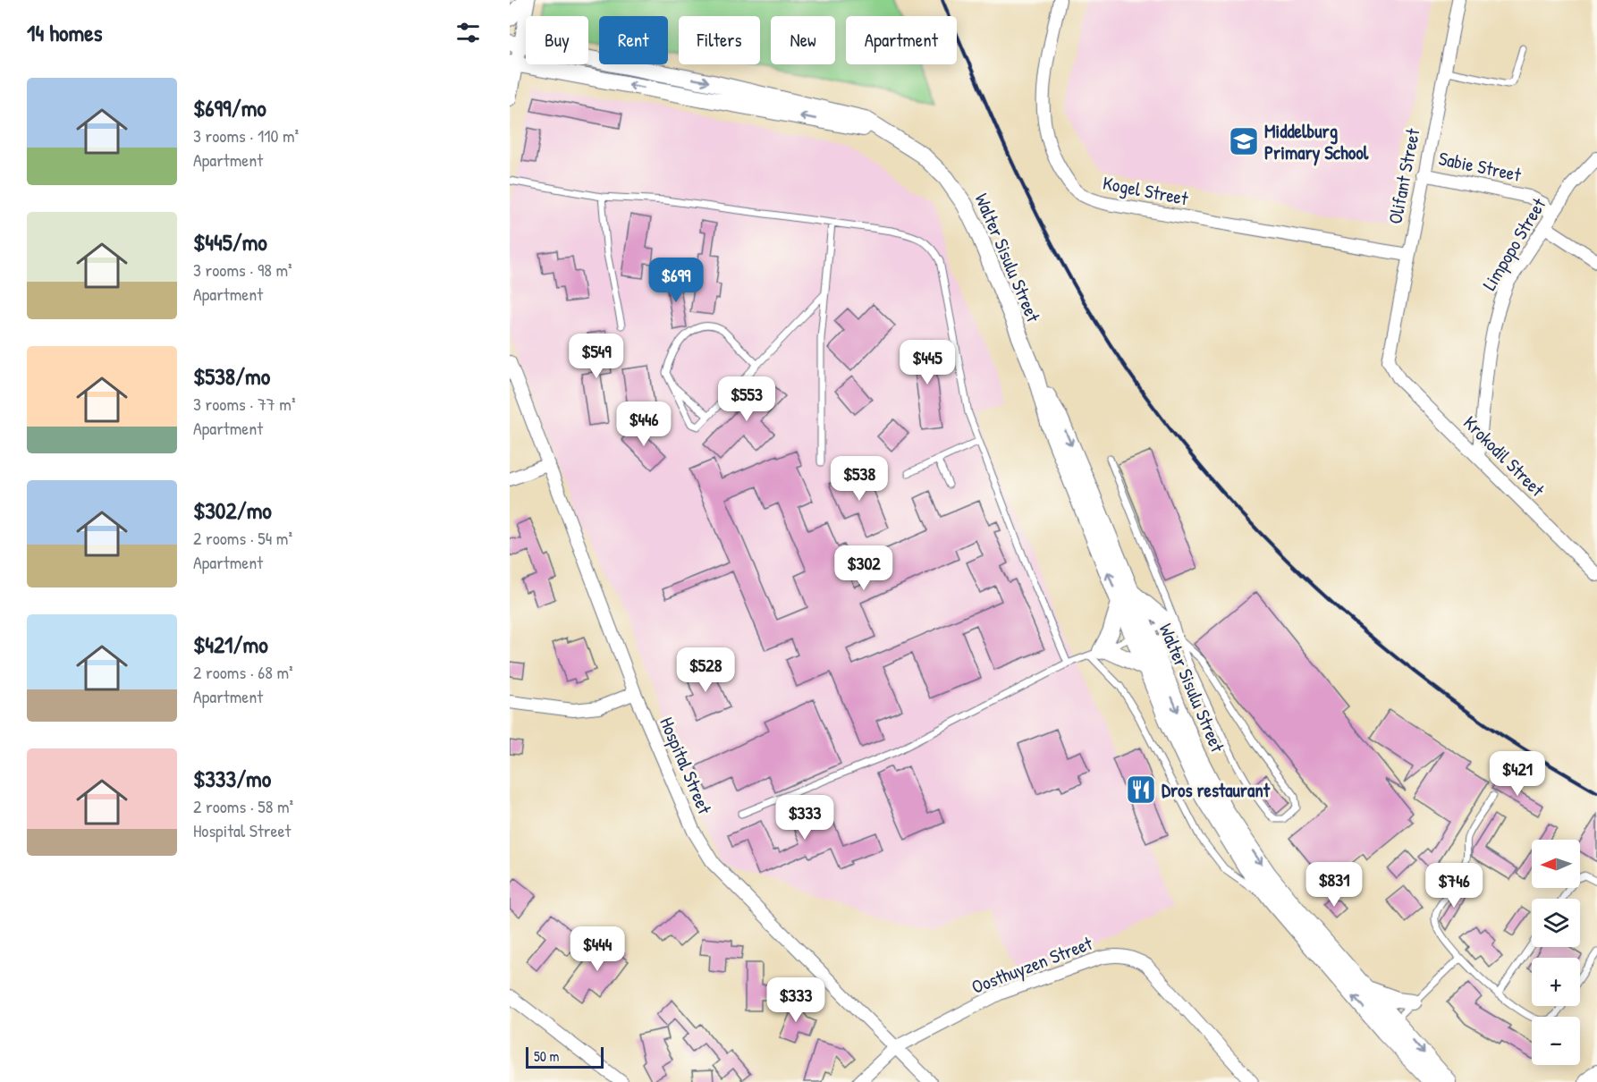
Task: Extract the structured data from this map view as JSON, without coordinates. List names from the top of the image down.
{
  "streets": {
    "main road": ["Walter Sisulu Street"],
    "street": [
      "Sabie Street",
      "Olifant Street",
      "Kogel Street",
      "Limpopo Street",
      "Krokodil Street",
      "Hospital Street",
      "Oosthuyzen Street"
    ]
  },
  "crossings": [
    ["Sabie Street", "Olifant Street"],
    ["Sabie Street", "Limpopo Street"],
    ["Olifant Street", "Kogel Street"],
    ["Olifant Street", "Krokodil Street"],
    ["Limpopo Street", "Krokodil Street"],
    ["Hospital Street", "Oosthuyzen Street"]
  ],
  "places": {
    "school or university": ["Middelburg Primary School"],
    "restaurant": ["Dros restaurant"]
  },
  "scale_bar": "50 m",
  "north": "left",
  "page": {
    "heading": "14 homes",
    "chip": [
      "Buy",
      "Rent",
      "Filters",
      "New",
      "Apartment"
    ],
    "list": [
      {
        "name": "$699/mo",
        "note": "3 rooms · 110 m² · Apartment"
      },
      {
        "name": "$445/mo",
        "note": "3 rooms · 98 m² · Apartment"
      },
      {
        "name": "$538/mo",
        "note": "3 rooms · 77 m² · Apartment"
      },
      {
        "name": "$302/mo",
        "note": "2 rooms · 54 m² · Apartment"
      },
      {
        "name": "$421/mo",
        "note": "2 rooms · 68 m² · Apartment"
      },
      {
        "name": "$333/mo",
        "note": "2 rooms · 58 m² · Hospital Street"
      }
    ],
    "price": [
      "$699",
      "$549",
      "$445",
      "$553",
      "$446",
      "$538",
      "$302",
      "$528",
      "$421",
      "$333",
      "$831",
      "$746",
      "$444",
      "$333"
    ],
    "map_buttons": ["+", "−"],
    "scale": "50 m"
  }
}
